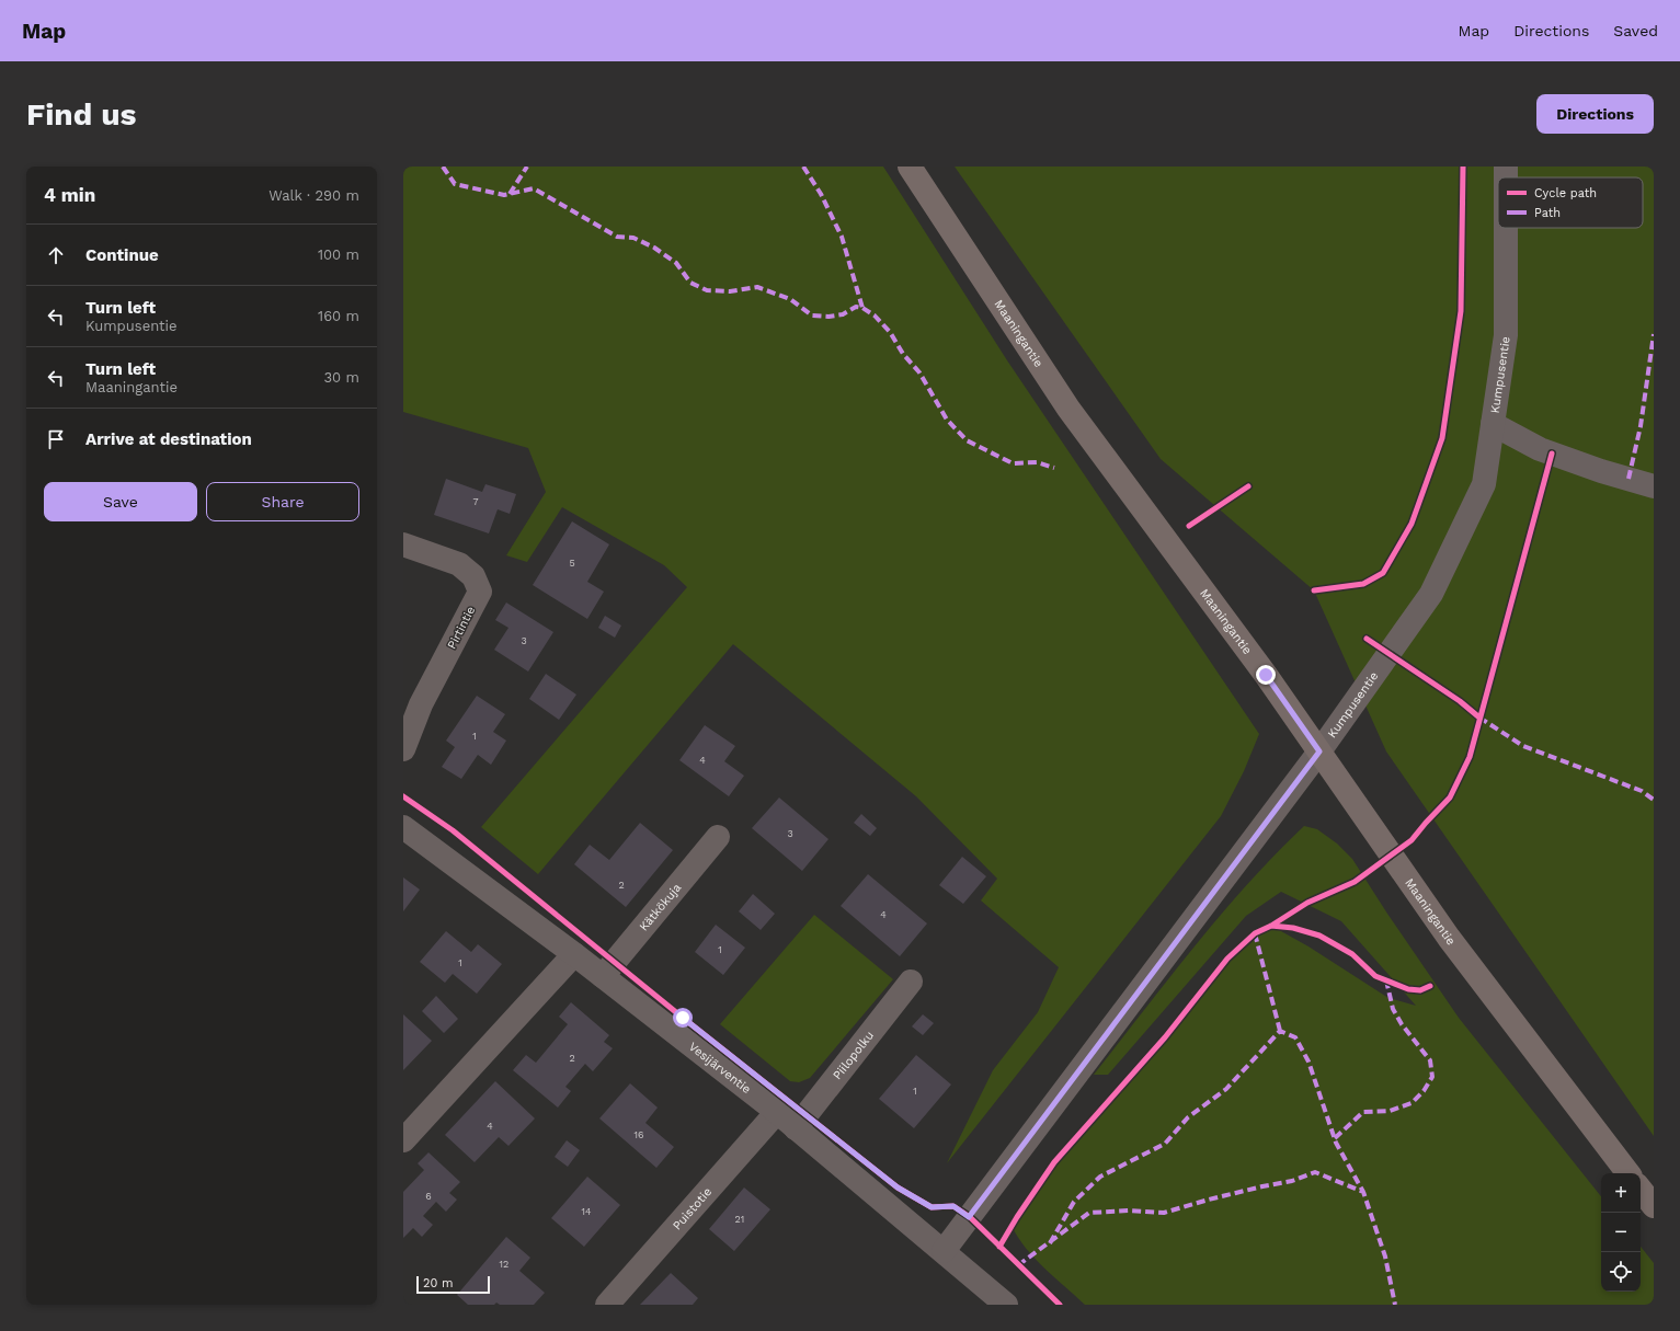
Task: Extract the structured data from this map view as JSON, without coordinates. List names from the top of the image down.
{
  "streets": {
    "main road": ["Maaningantie"],
    "street": [
      "Kumpusentie",
      "Pirtintie",
      "Kätkökuja",
      "Piilopolku",
      "Vesijärventie",
      "Puistotie"
    ]
  },
  "crossings": [
    ["Maaningantie", "Kumpusentie"],
    ["Kumpusentie", "Vesijärventie"],
    ["Kätkökuja", "Vesijärventie"],
    ["Piilopolku", "Vesijärventie"],
    ["Vesijärventie", "Puistotie"]
  ],
  "house_numbers": [
    "7",
    "5",
    "3",
    "1",
    "4",
    "3",
    "2",
    "4",
    "1",
    "1",
    "2",
    "1",
    "4",
    "16",
    "6",
    "14",
    "21",
    "12"
  ],
  "legend": ["Cycle path", "Path"],
  "scale_bar": "20 m",
  "page": {
    "header": "Map",
    "nav": ["Map", "Directions", "Saved"],
    "buttons": [
      "Directions",
      ["Save", "Share"]
    ],
    "title": "Find us",
    "heading": ["4 min", "Walk · 290 m"],
    "list": [
      ["Continue", "100 m"],
      ["Turn left", "Kumpusentie", "160 m"],
      ["Turn left", "Maaningantie", "30 m"],
      "Arrive at destination"
    ],
    "map_buttons": ["+", "−"],
    "scale": "20 m"
  }
}
